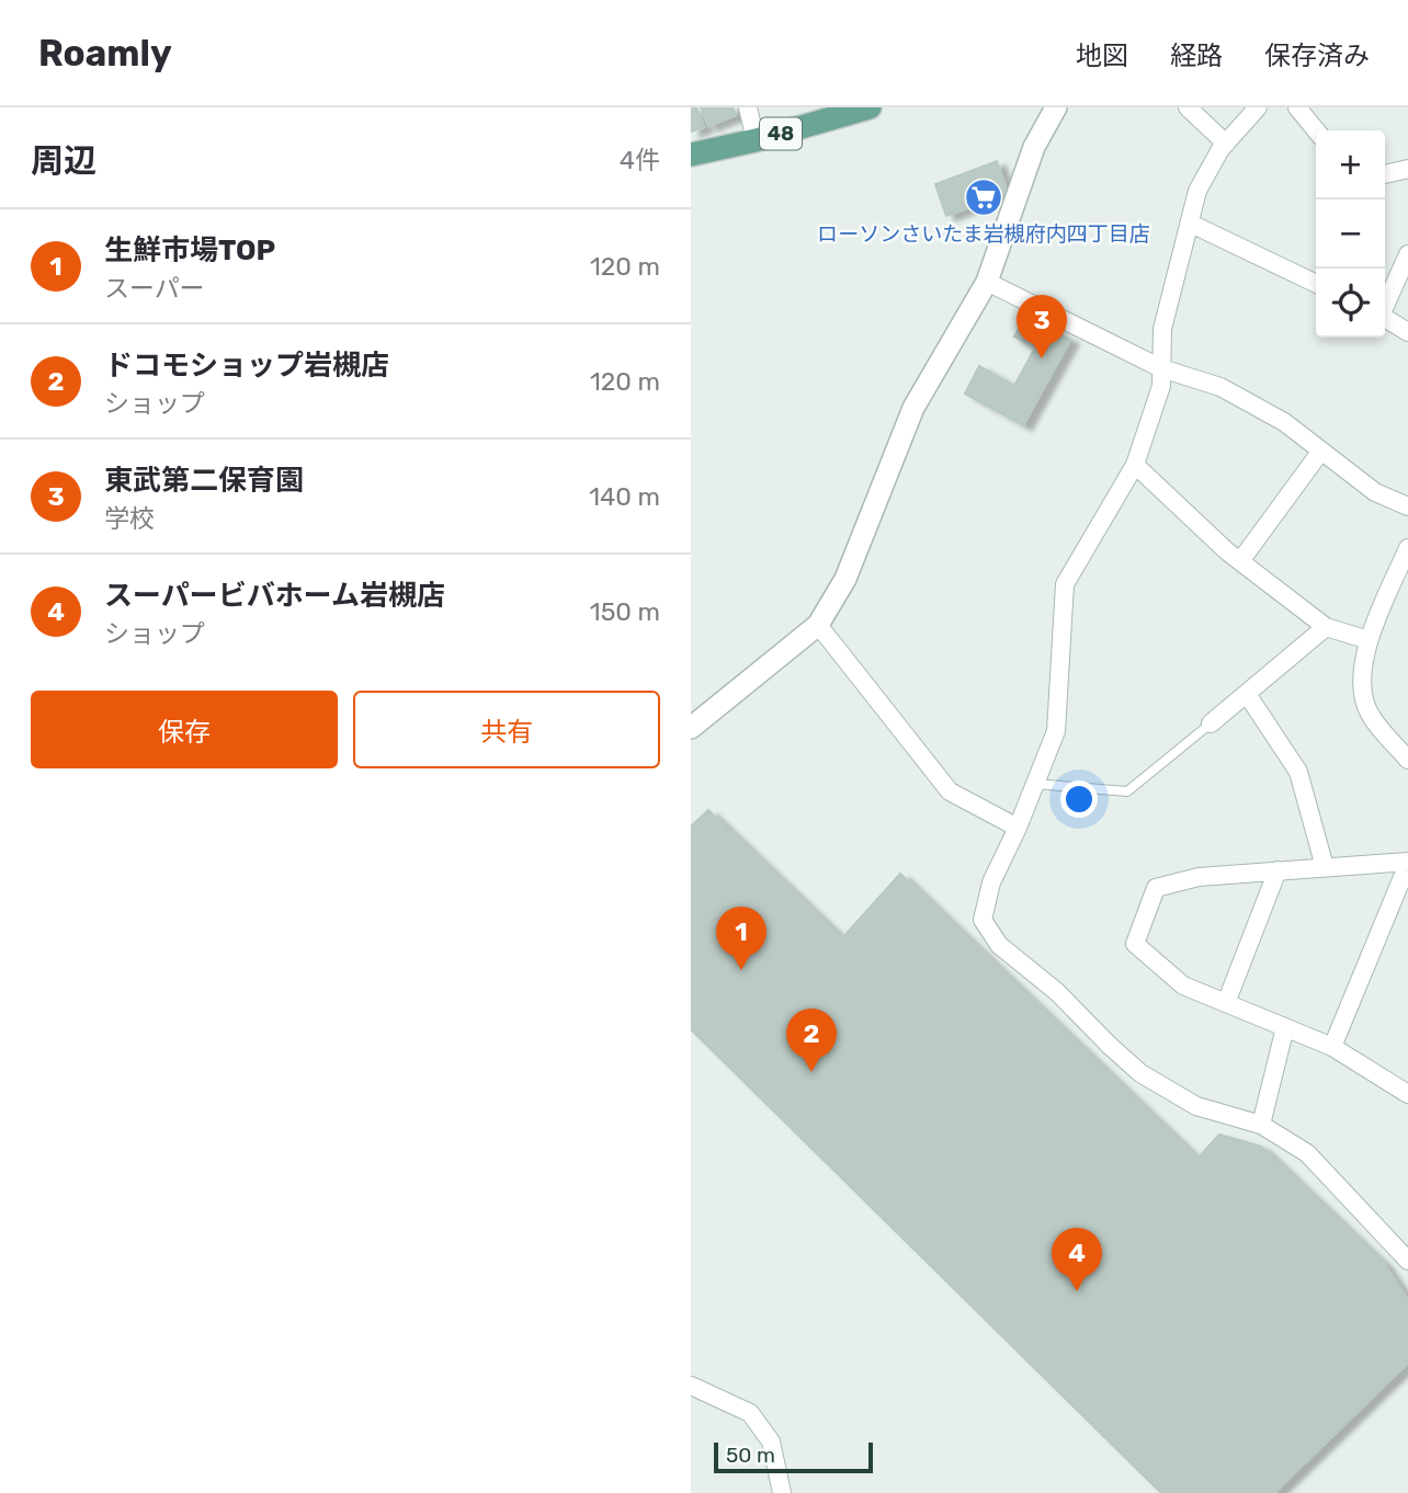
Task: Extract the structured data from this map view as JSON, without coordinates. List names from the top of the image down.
{
  "streets": {
    "main road": ["48"]
  },
  "places": {
    "supermarket": ["ローソンさいたま岩槻府内四丁目店"]
  },
  "scale_bar": "50 m",
  "page": {
    "header": "Roamly",
    "nav": ["地図", "経路", "保存済み"],
    "heading": ["周辺", "4件"],
    "map_buttons": ["+", "−"],
    "list": [
      {
        "mark": "1",
        "name": "生鮮市場TOP",
        "note": "スーパー",
        "value": "120 m"
      },
      {
        "mark": "2",
        "name": "ドコモショップ岩槻店",
        "note": "ショップ",
        "value": "120 m"
      },
      {
        "mark": "3",
        "name": "東武第二保育園",
        "note": "学校",
        "value": "140 m"
      },
      {
        "mark": "4",
        "name": "スーパービバホーム岩槻店",
        "note": "ショップ",
        "value": "150 m"
      }
    ],
    "pins": [
      "3",
      "1",
      "2",
      "4"
    ],
    "buttons": ["保存", "共有"],
    "scale": "50 m"
  }
}
